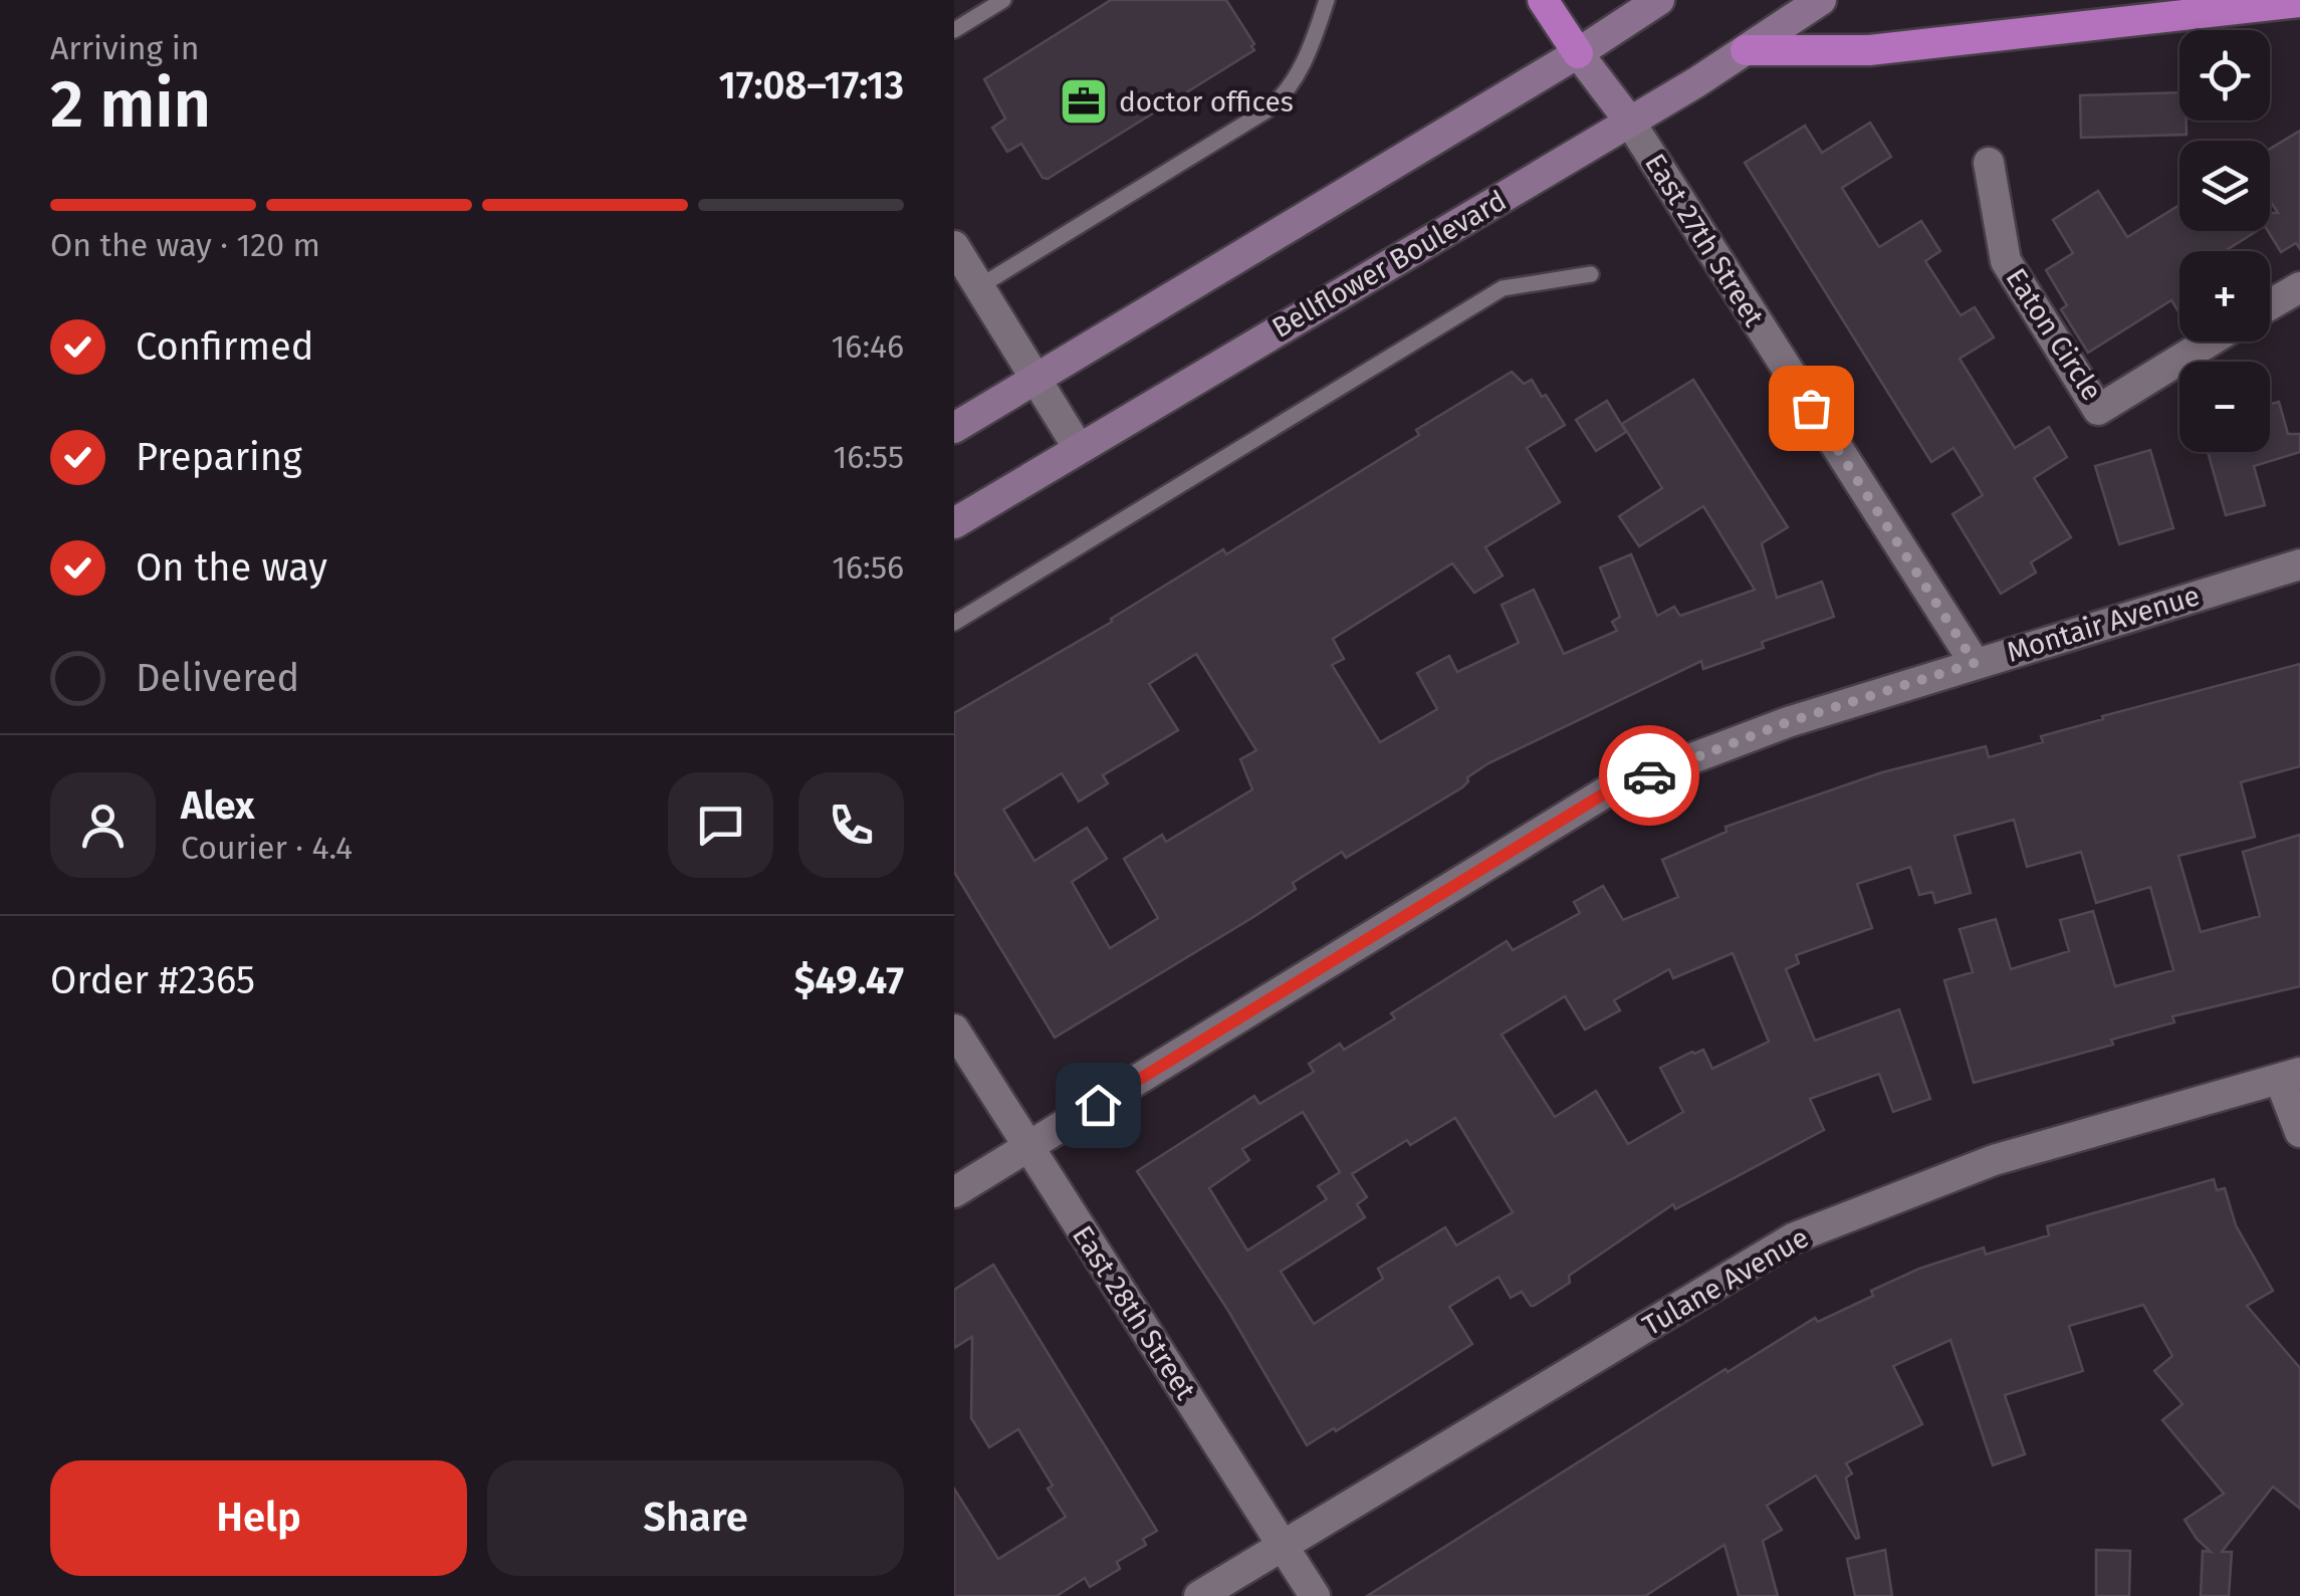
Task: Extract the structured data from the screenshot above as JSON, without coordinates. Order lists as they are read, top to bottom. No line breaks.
{"streets":{"main road":["Bellflower Boulevard"],"street":["East 27th Street","Eaton Circle","Montair Avenue","Tulane Avenue","East 28th Street"]},"crossings":[["East 27th Street","Bellflower Boulevard"],["East 27th Street","Montair Avenue"],["Montair Avenue","East 28th Street"],["Tulane Avenue","East 28th Street"]],"places":{"office":["doctor offices"]},"page":{"heading":["2 min","Arriving in","17:08–17:13"],"panel":["Alex","Courier · 4.4","Order #2365","$49.47"],"map_buttons":["+","−"],"bar":"On the way · 120 m","list":[["Confirmed","16:46"],["Preparing","16:55"],["On the way","16:56"],"Delivered"],"buttons":["Help","Share"]}}
